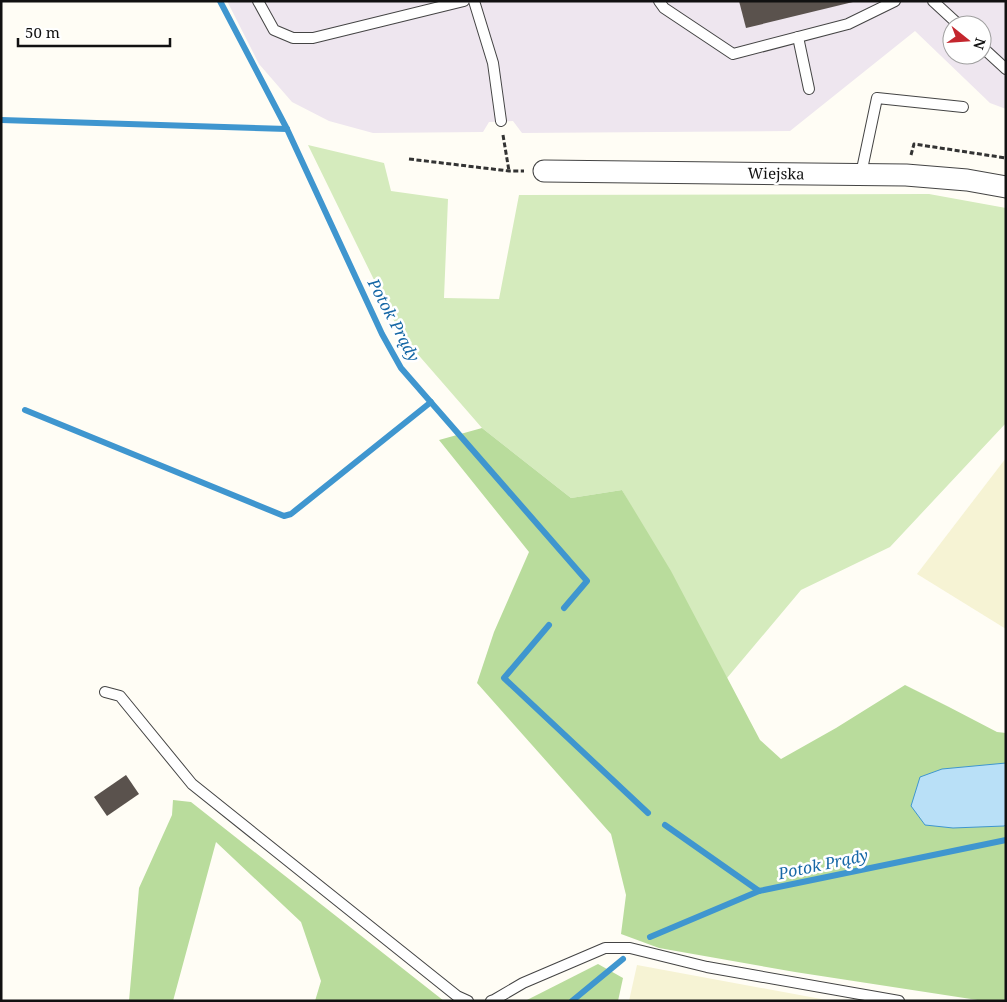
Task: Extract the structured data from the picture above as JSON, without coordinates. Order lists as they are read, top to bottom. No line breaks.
{"streets":{"street":["Wiejska"]},"water":["Potok Prądy"],"scale_bar":"50 m","north":"right"}
